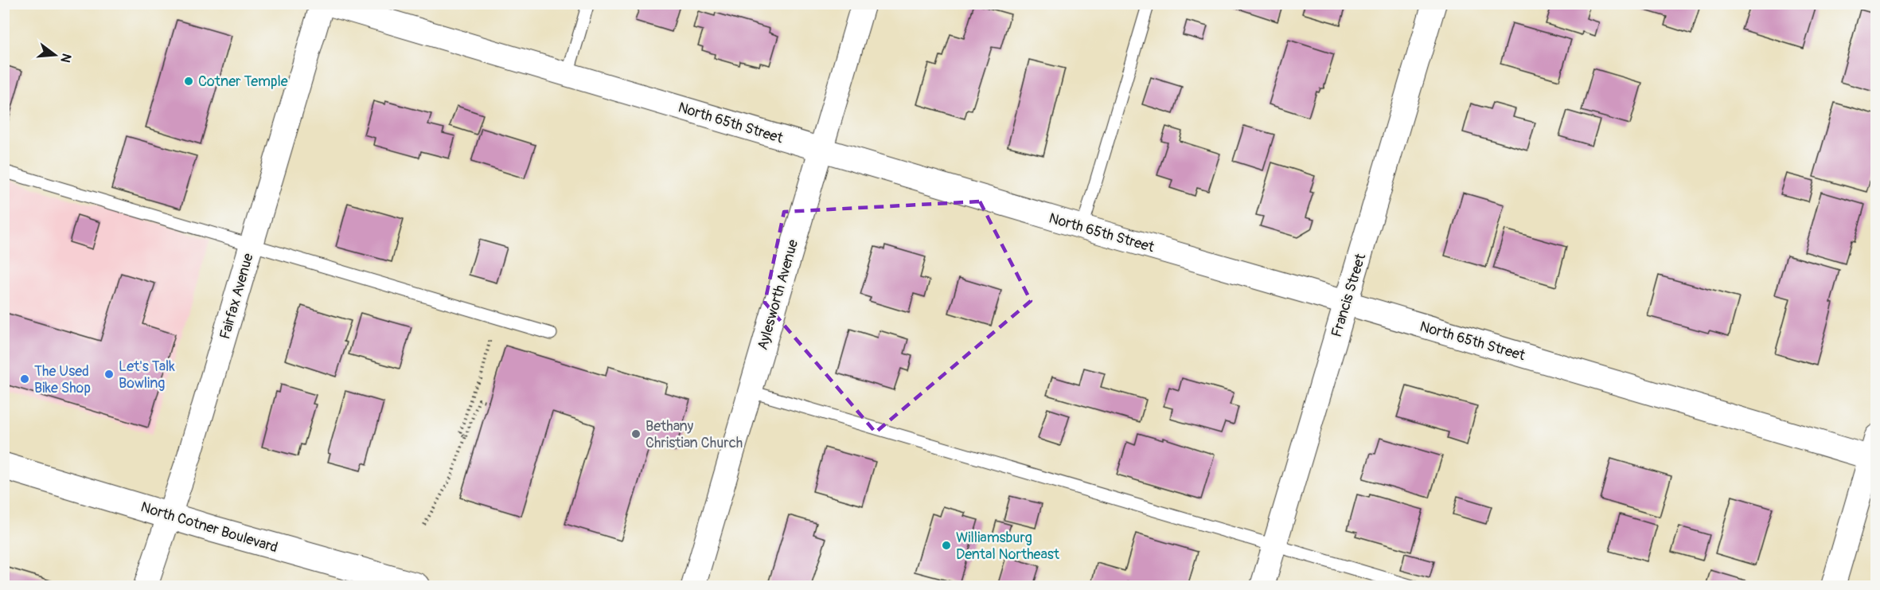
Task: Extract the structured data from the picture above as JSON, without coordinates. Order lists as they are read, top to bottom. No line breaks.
{"streets":{"main road":["North Cotner Boulevard"],"street":["North 65th Street","Aylesworth Avenue","Francis Street","Fairfax Avenue"]},"crossings":[["North 65th Street","Aylesworth Avenue"],["North 65th Street","Francis Street"],["Fairfax Avenue","North Cotner Boulevard"]],"places":["Cotner Temple","Let's Talk Bowling","The Used Bike Shop","Bethany Christian Church","Williamsburg Dental Northeast"],"north":"right"}
